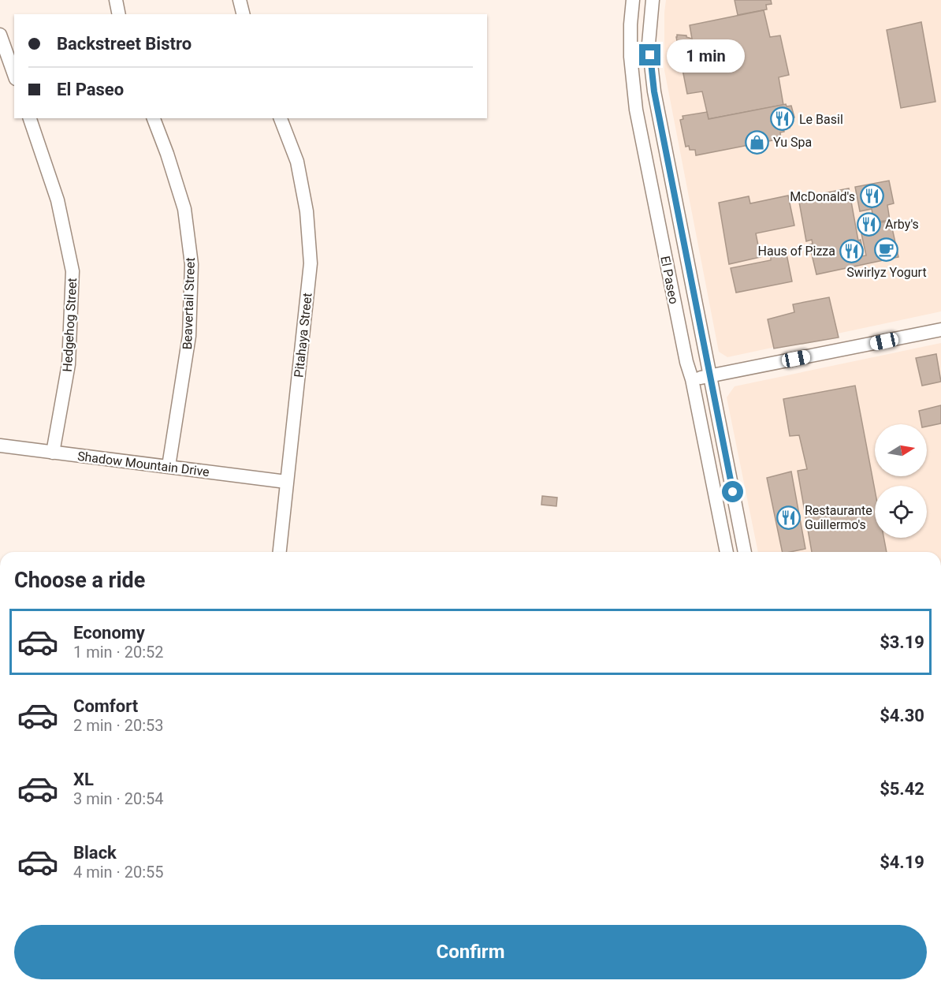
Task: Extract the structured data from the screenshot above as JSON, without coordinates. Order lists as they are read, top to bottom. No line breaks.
{"streets":{"street":["El Paseo","Beavertail Street","Hedgehog Street","Pitahaya Street","Shadow Mountain Drive"]},"crossings":[["Beavertail Street","Shadow Mountain Drive"],["Hedgehog Street","Shadow Mountain Drive"],["Pitahaya Street","Shadow Mountain Drive"]],"places":{"restaurant":["Le Basil","McDonald's","Arby's","Haus of Pizza","Restaurante Guillermo's"],"shop":["Yu Spa"],"cafe":["Swirlyz Yogurt"]},"north":"right","page":{"banner":["Backstreet Bistro","El Paseo"],"bubble":"1 min","heading":"Choose a ride","list":[{"name":"Economy","note":"1 min · 20:52","value":"$3.19"},{"name":"Comfort","note":"2 min · 20:53","value":"$4.30"},{"name":"XL","note":"3 min · 20:54","value":"$5.42"},{"name":"Black","note":"4 min · 20:55","value":"$4.19"}],"buttons":"Confirm"}}
